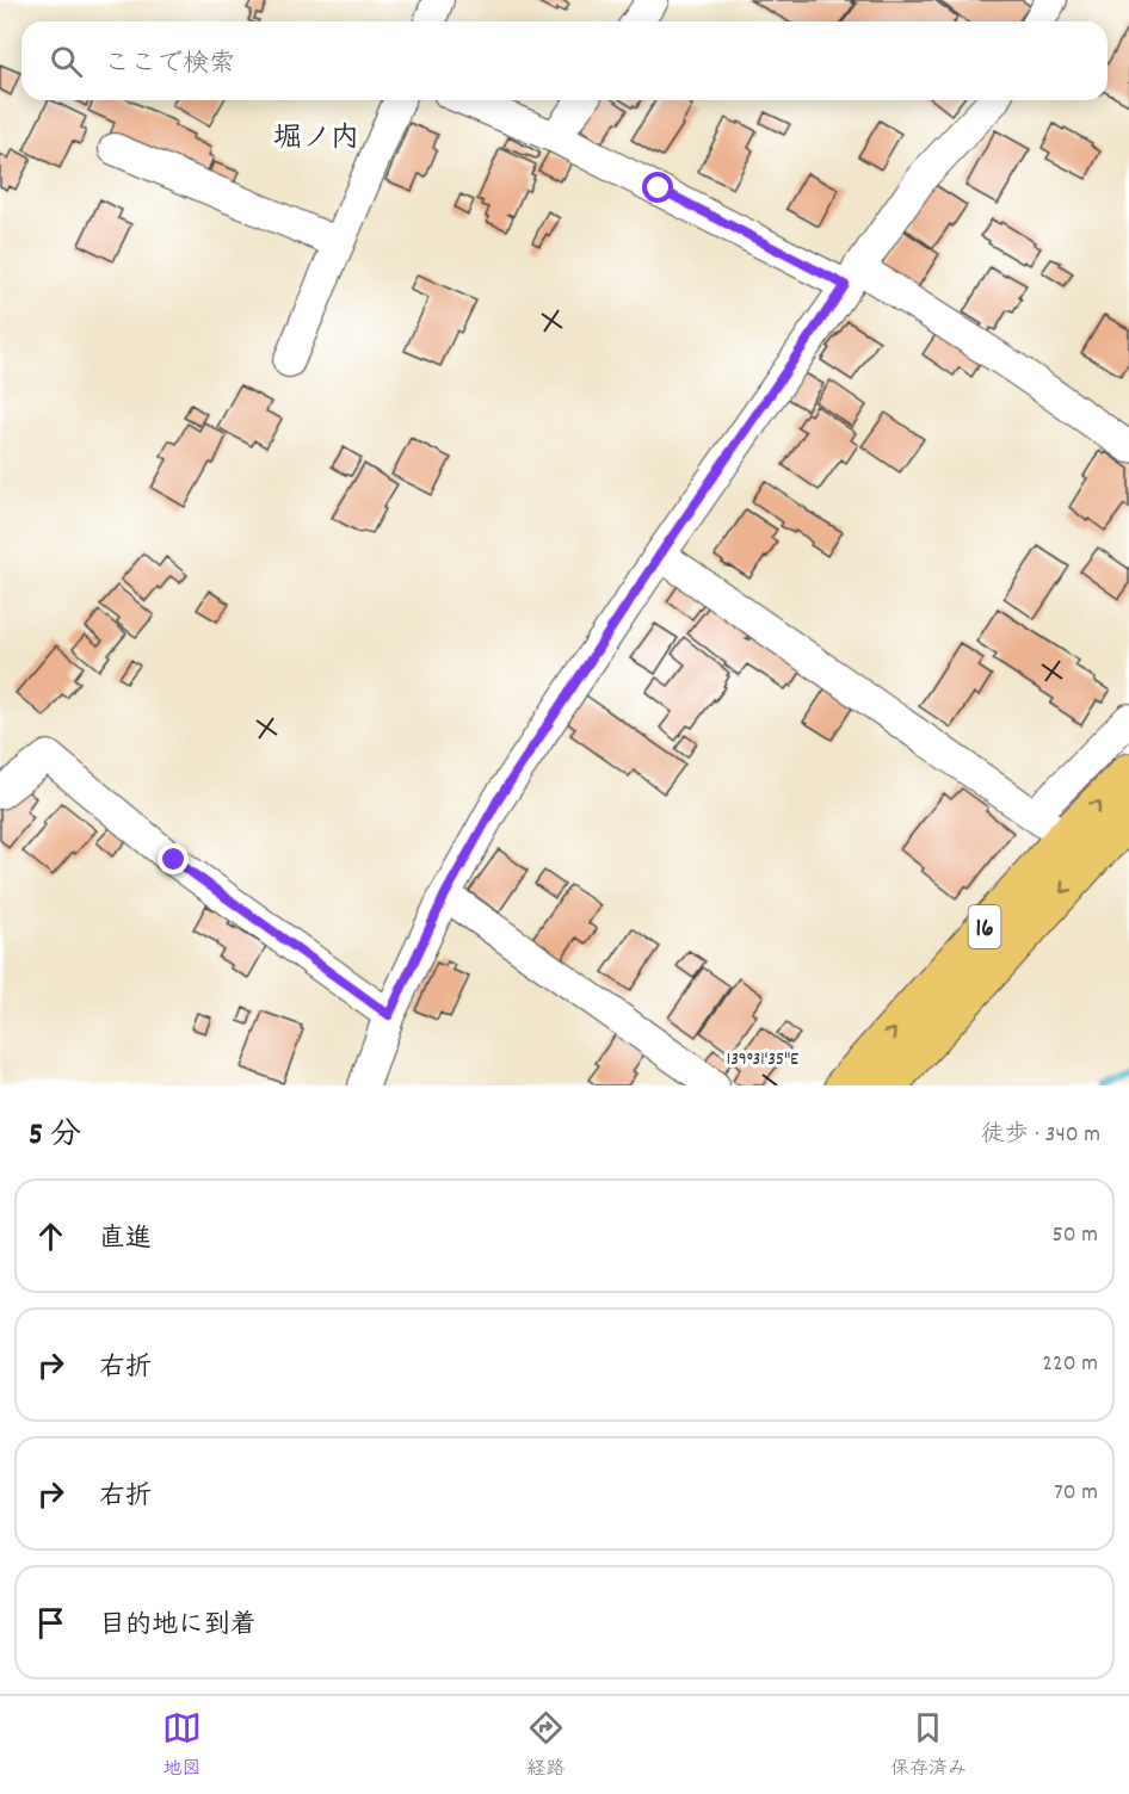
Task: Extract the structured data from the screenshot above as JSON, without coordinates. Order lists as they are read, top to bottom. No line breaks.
{"streets":{"highway":["16"]},"districts":["堀ノ内"],"page":{"search":"ここで検索","heading":["5 分","徒歩 · 340 m"],"list":[["直進","50 m"],["右折","220 m"],["右折","70 m"],"目的地に到着"],"nav":["地図","経路","保存済み"]},"coordinates":["139°31'35\"E"]}
